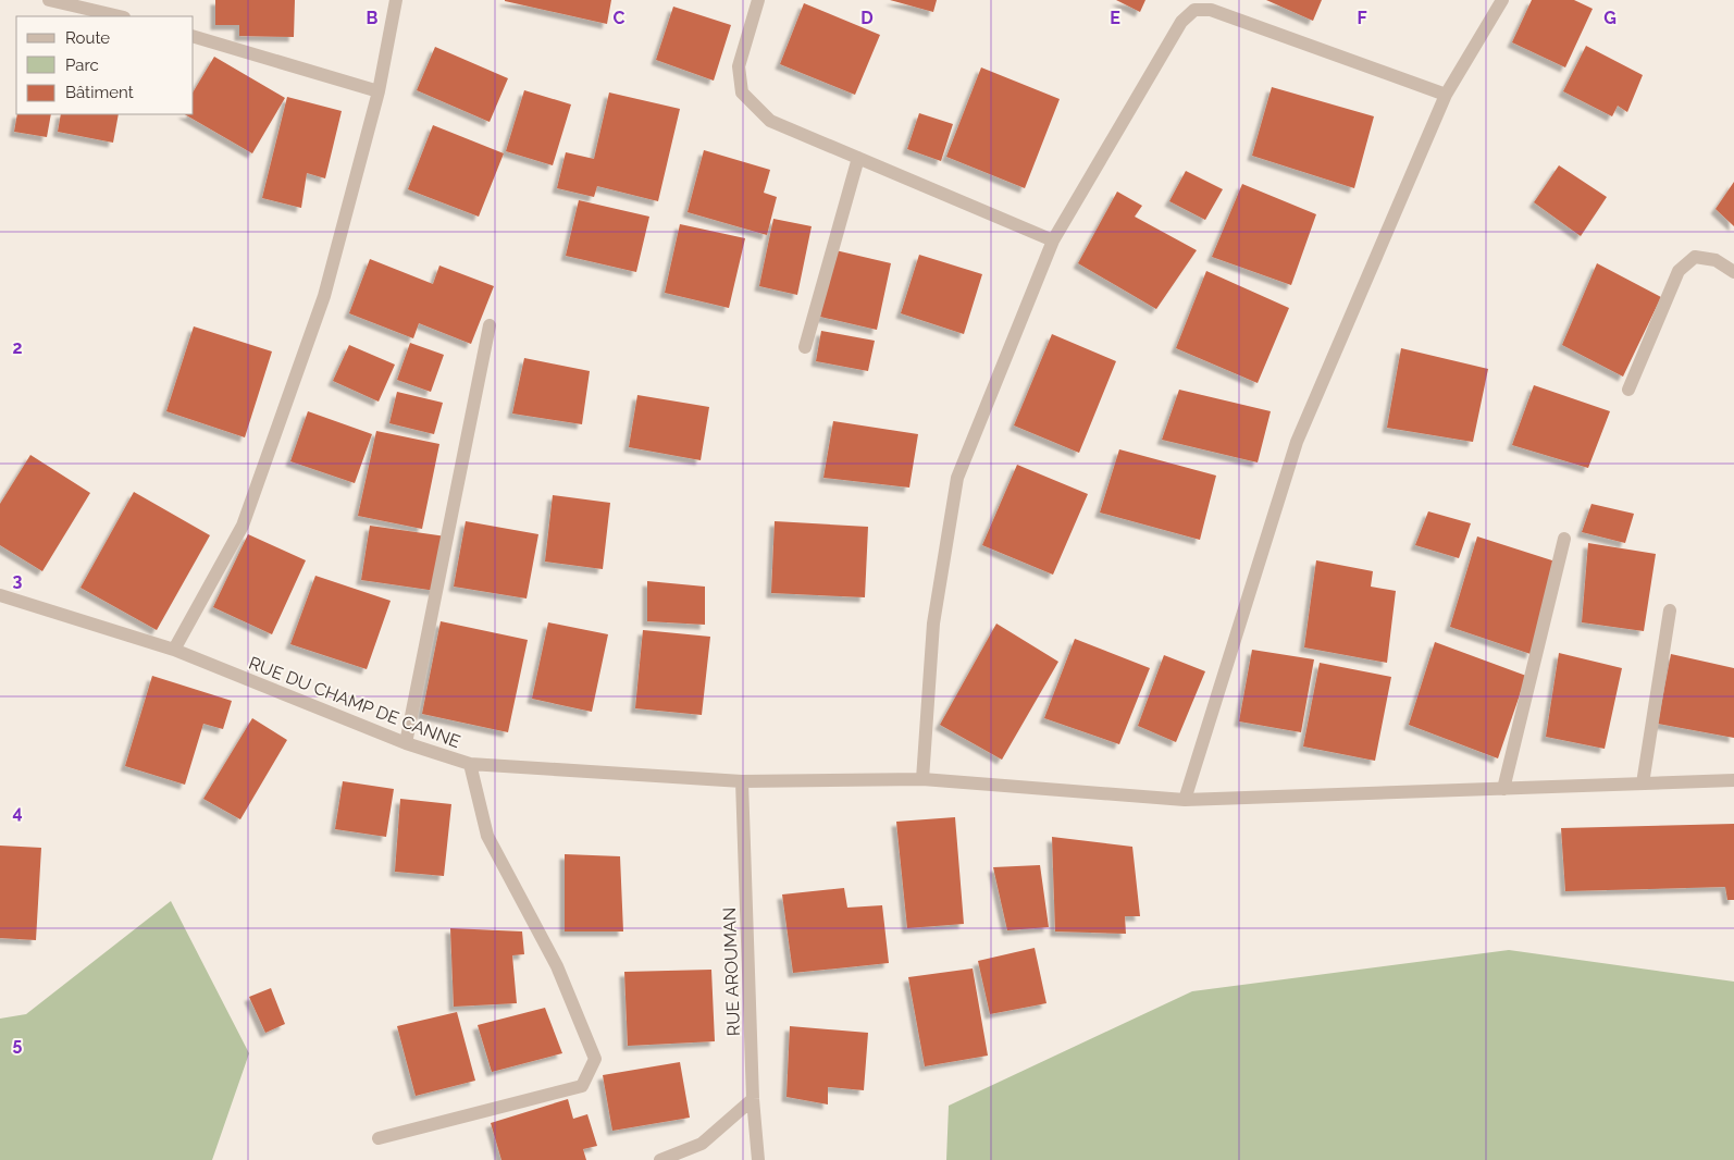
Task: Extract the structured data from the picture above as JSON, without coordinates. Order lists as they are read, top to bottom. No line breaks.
{"streets":{"street":["RUE DU CHAMP DE CANNE","RUE AROUMAN"]},"crossings":[["RUE DU CHAMP DE CANNE","RUE AROUMAN"]],"legend":["Route","Parc","Bâtiment"],"grid":{"columns":["B","C","D","E","F","G"],"rows":["2","3","4","5"]}}
